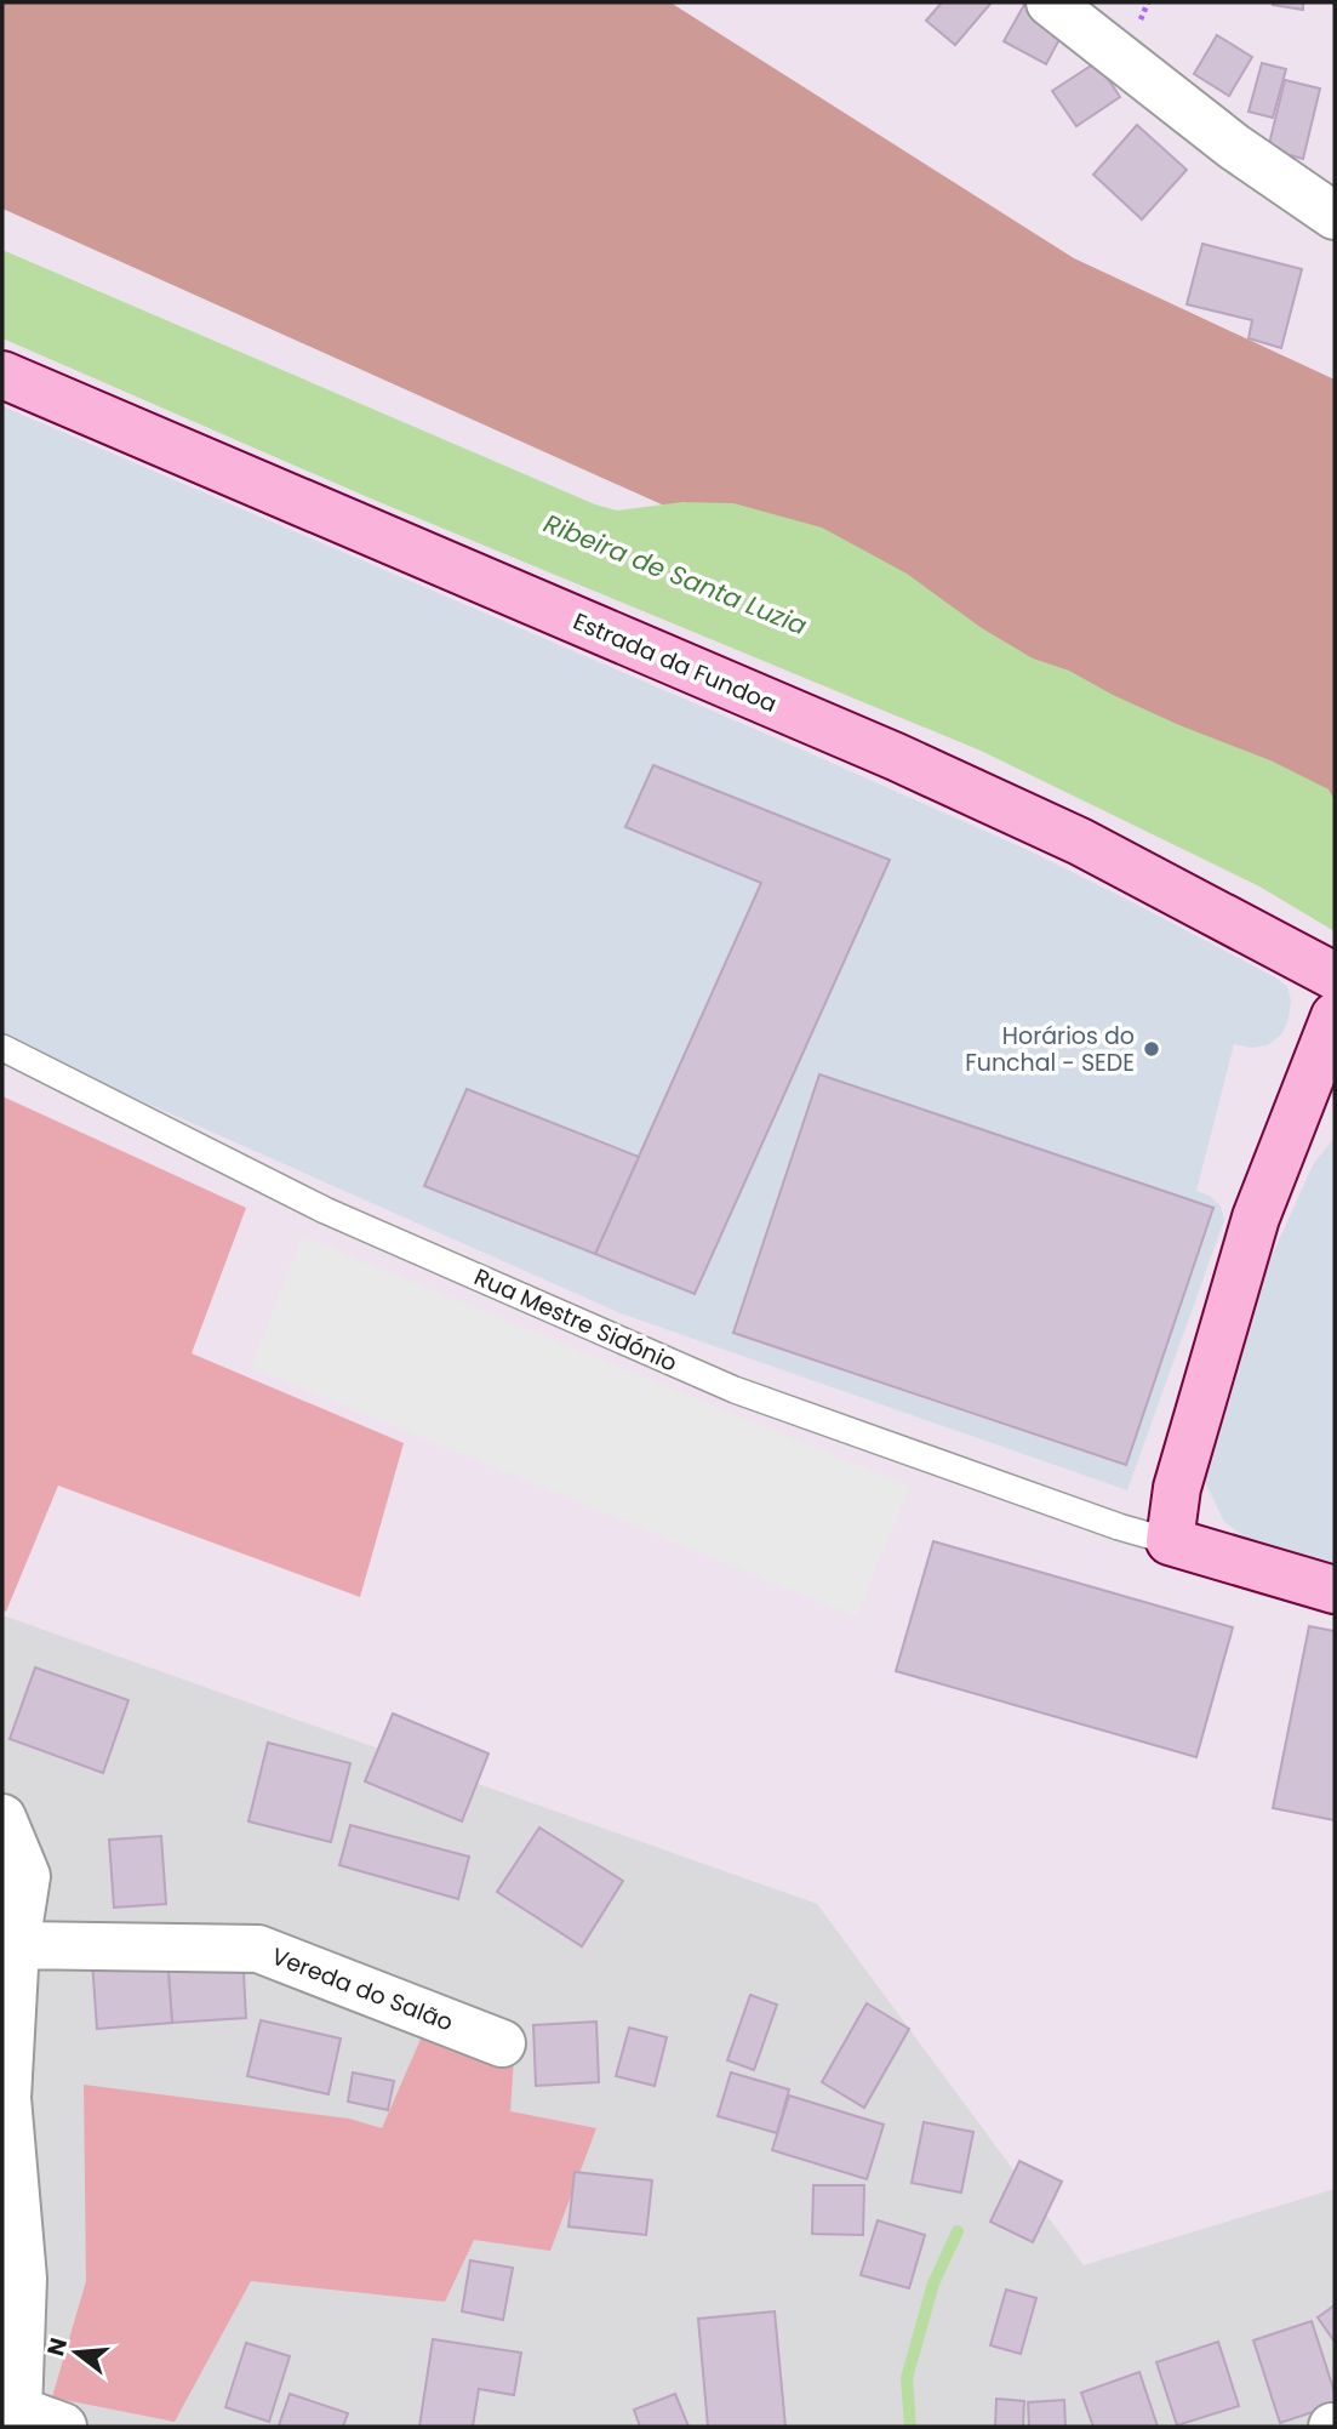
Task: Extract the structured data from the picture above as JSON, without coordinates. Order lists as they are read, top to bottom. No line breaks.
{"streets":{"main road":["Estrada da Fundoa"],"street":["Vereda do Salão"],"lane":["Rua Mestre Sidónio"]},"water":["Ribeira de Santa Luzia"],"places":["Horários do Funchal - SEDE"],"north":"left"}
